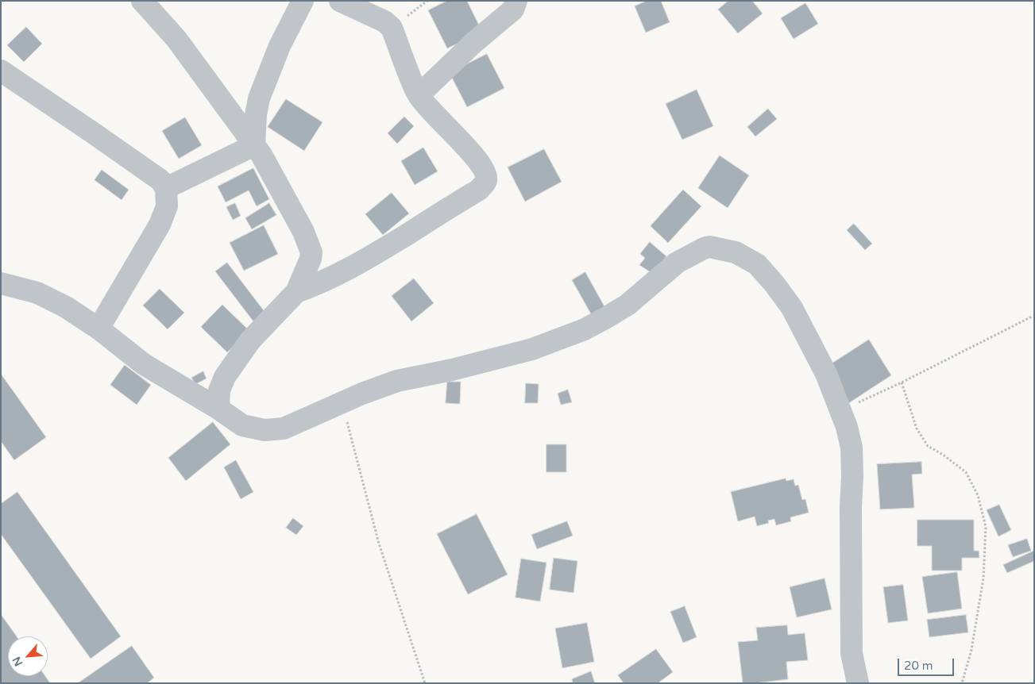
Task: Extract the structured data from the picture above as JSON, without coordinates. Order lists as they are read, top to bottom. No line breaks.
{"scale_bar":"20 m","north":"bottom left"}
